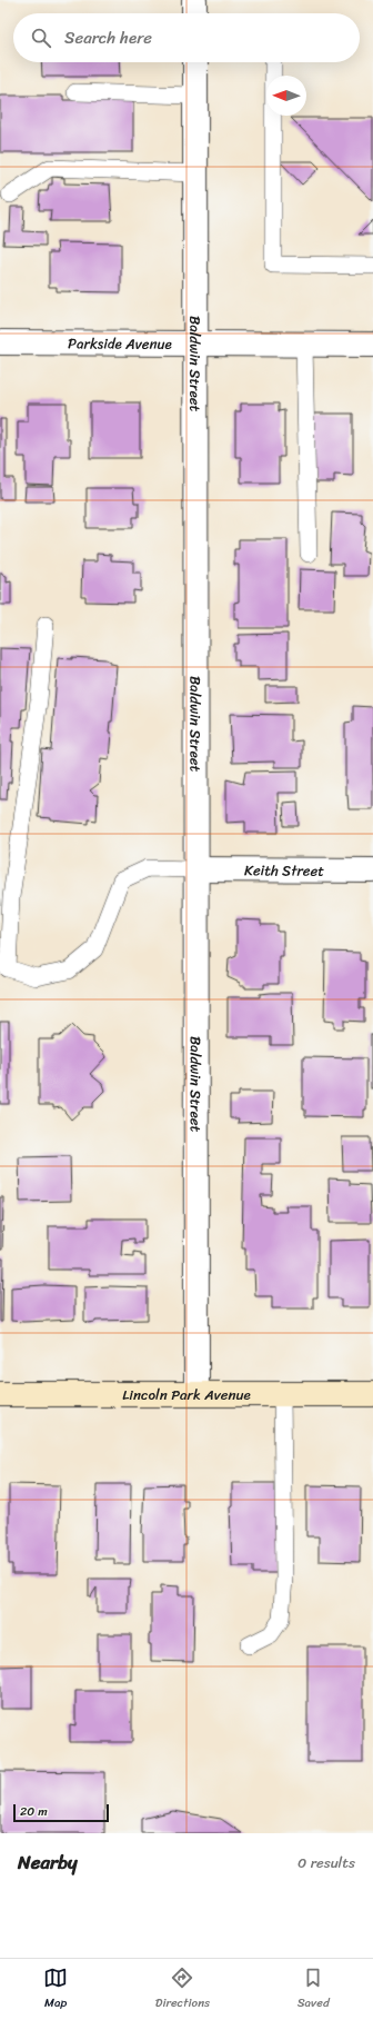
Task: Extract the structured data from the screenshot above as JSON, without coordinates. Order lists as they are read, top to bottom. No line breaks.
{"streets":{"street":["Parkside Avenue","Baldwin Street","Keith Street","Lincoln Park Avenue"]},"crossings":[["Parkside Avenue","Baldwin Street"],["Baldwin Street","Keith Street"],["Baldwin Street","Lincoln Park Avenue"]],"scale_bar":"20 m","north":"left","page":{"search":"Search here","scale":"20 m","heading":["Nearby","0 results"],"nav":["Map","Directions","Saved"]}}
